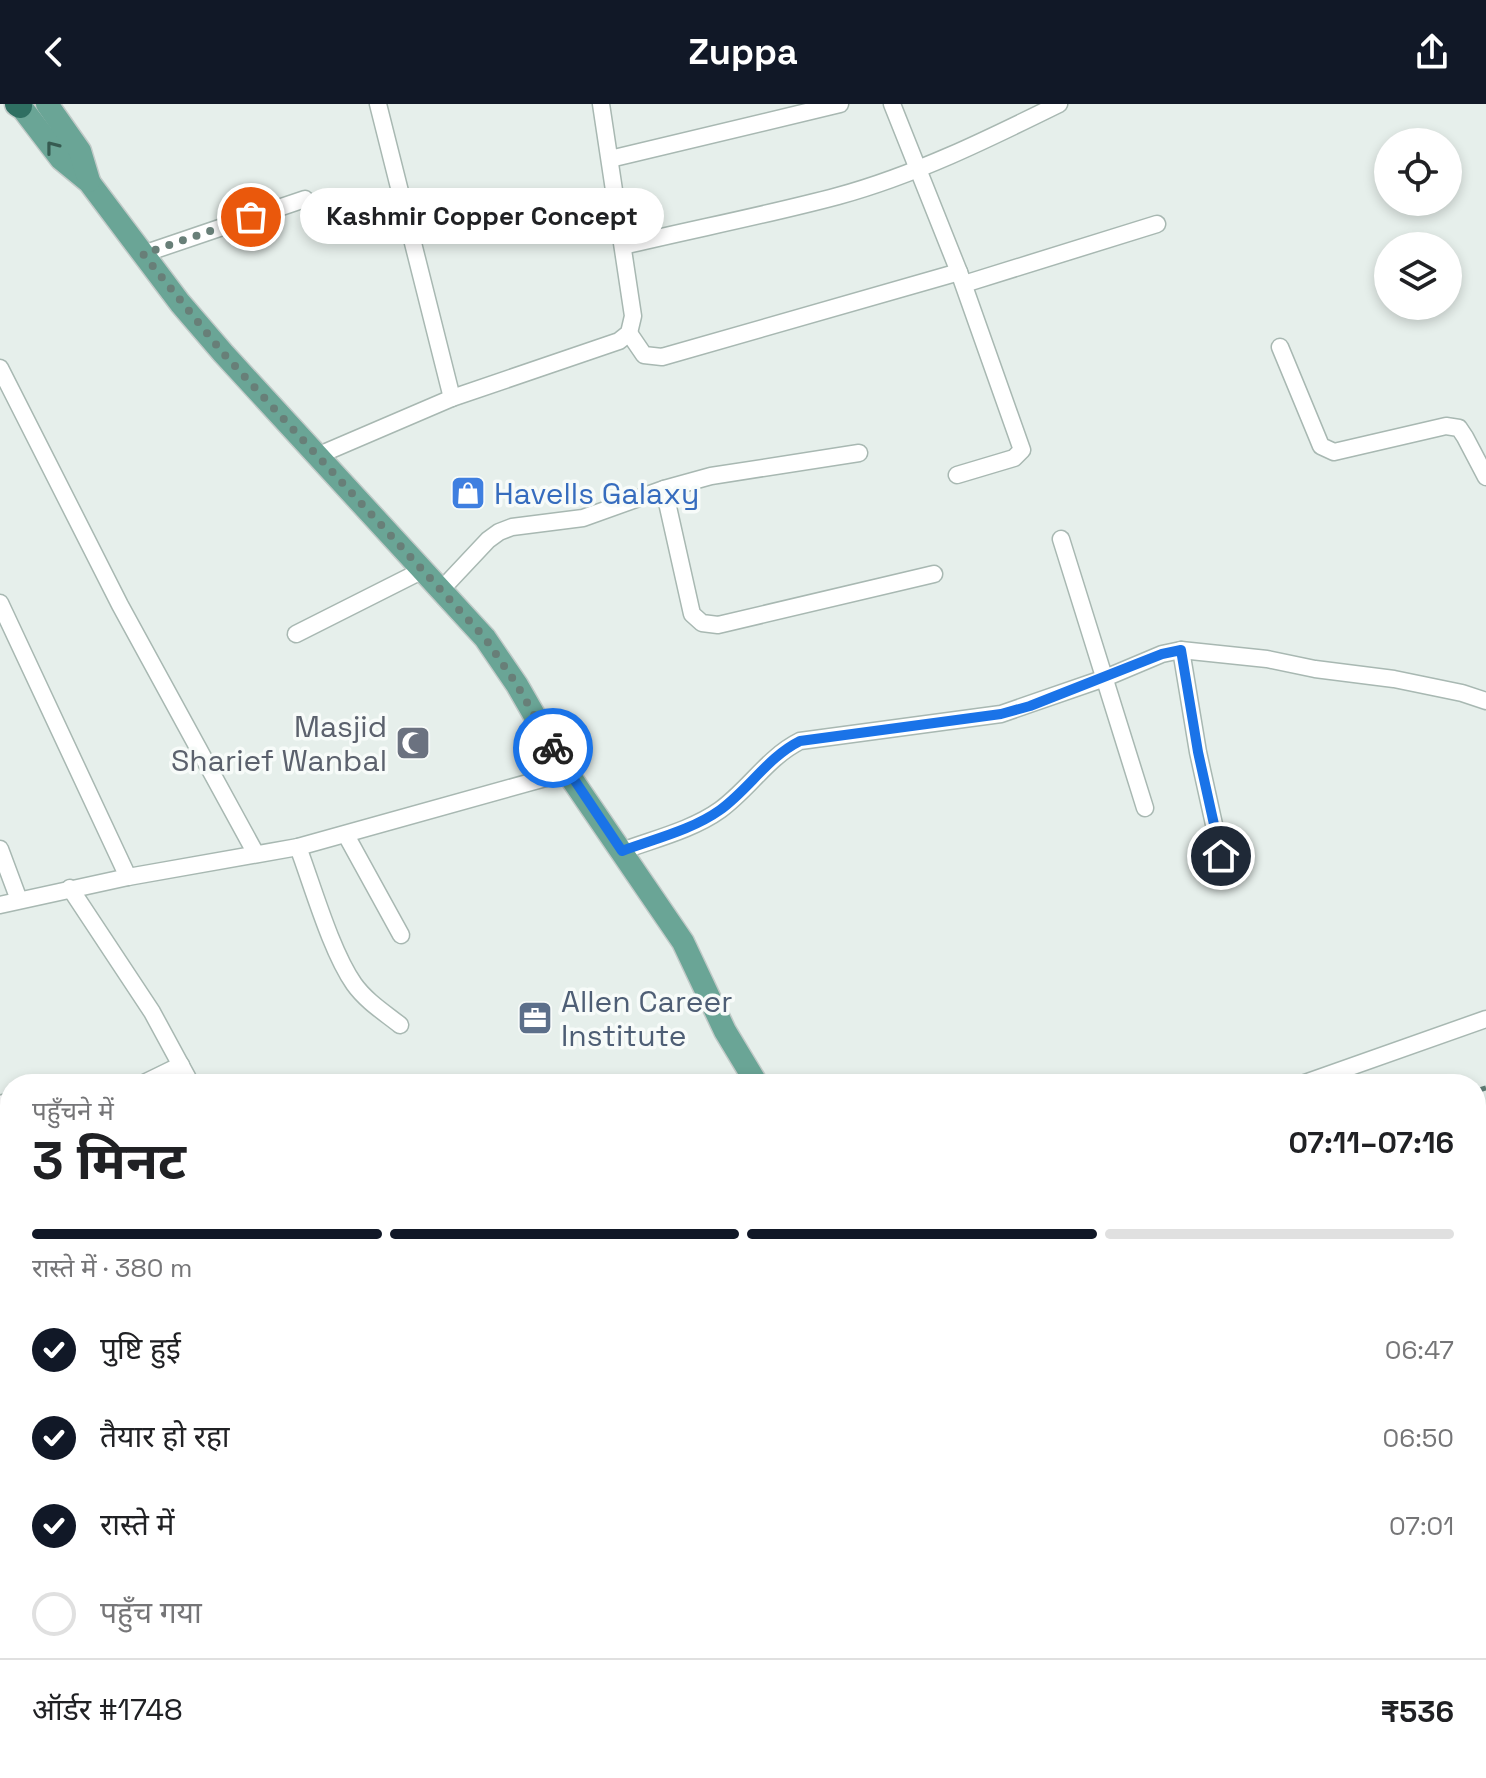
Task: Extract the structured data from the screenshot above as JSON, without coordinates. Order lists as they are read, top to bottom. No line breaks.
{"places":{"other":["Kashmir Copper Concept"],"shop":["Havells Galaxy"],"mosque":["Masjid Sharief Wanbal"],"office":["Allen Career Institute"]},"page":{"header":"Zuppa","bubble":"Kashmir Copper Concept","heading":["3 मिनट","पहुँचने में","07:11–07:16"],"panel":["ऑर्डर #1748","₹536"],"bar":"रास्ते में · 380 m","list":[["पुष्टि हुई","06:47"],["तैयार हो रहा","06:50"],["रास्ते में","07:01"],"पहुँच गया"]}}
